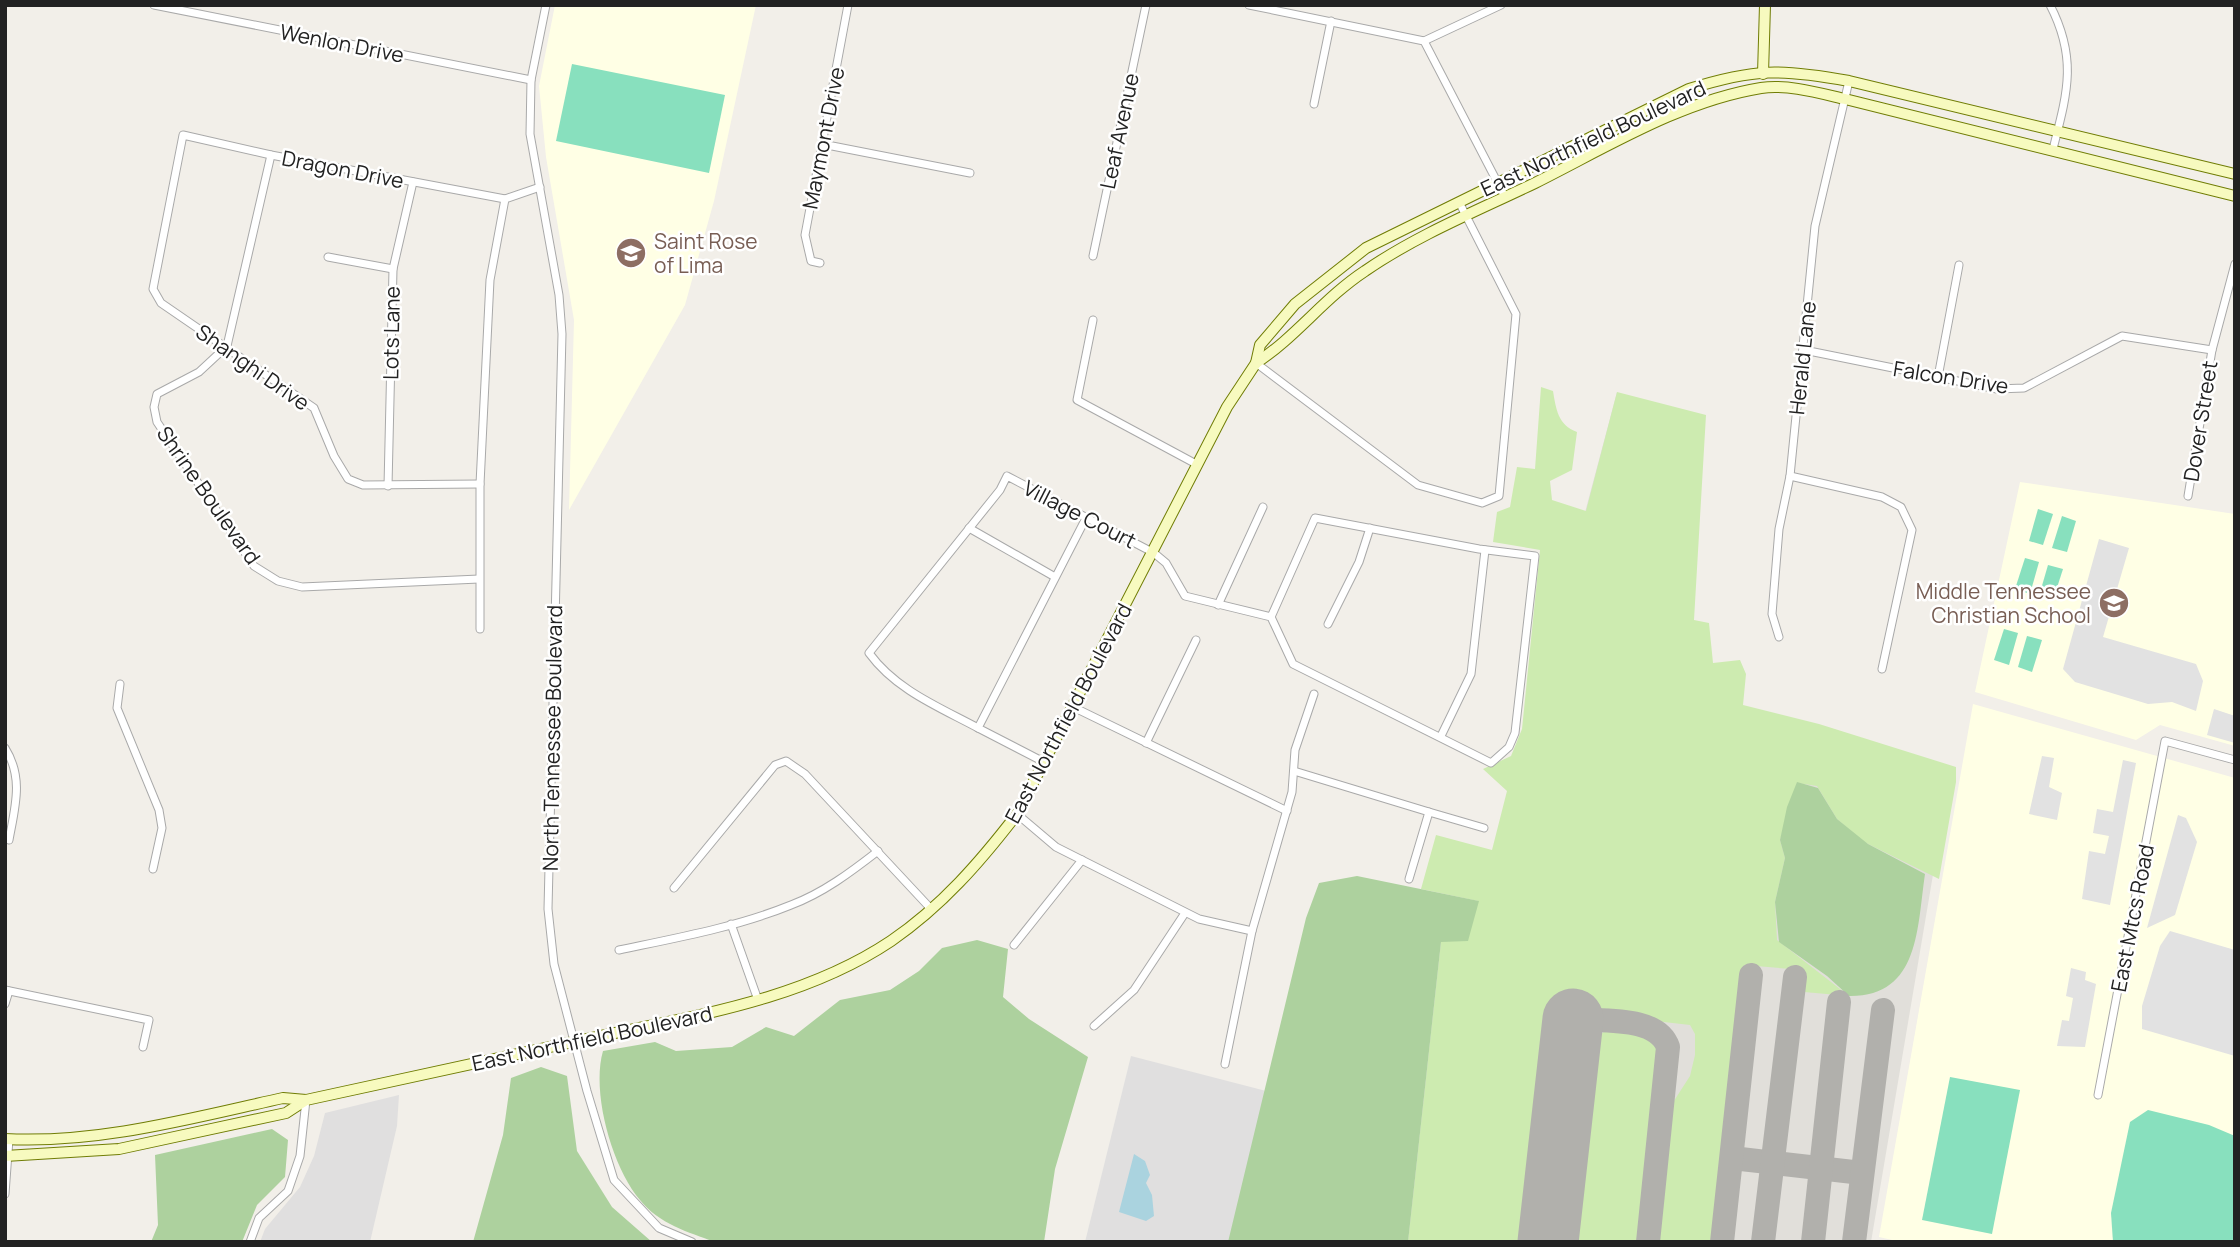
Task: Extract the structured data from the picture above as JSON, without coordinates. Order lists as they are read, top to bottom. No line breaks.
{"streets":{"main road":["East Northfield Boulevard"],"street":["Wenlon Drive","Leaf Avenue","Maymont Drive","Dragon Drive","Lots Lane","Herald Lane","Shanghi Drive","Falcon Drive","Dover Street","Shrine Boulevard","Village Court","North Tennessee Boulevard","East Mtcs Road"]},"crossings":[["Wenlon Drive","North Tennessee Boulevard"],["East Northfield Boulevard","Herald Lane"],["East Northfield Boulevard","Village Court"],["East Northfield Boulevard","North Tennessee Boulevard"],["Dragon Drive","Lots Lane"],["Dragon Drive","Shanghi Drive"],["Lots Lane","Shanghi Drive"],["Herald Lane","Falcon Drive"],["Shanghi Drive","Shrine Boulevard"],["Falcon Drive","Dover Street"]],"places":{"school or university":["Saint Rose of Lima","Middle Tennessee Christian School"]}}
